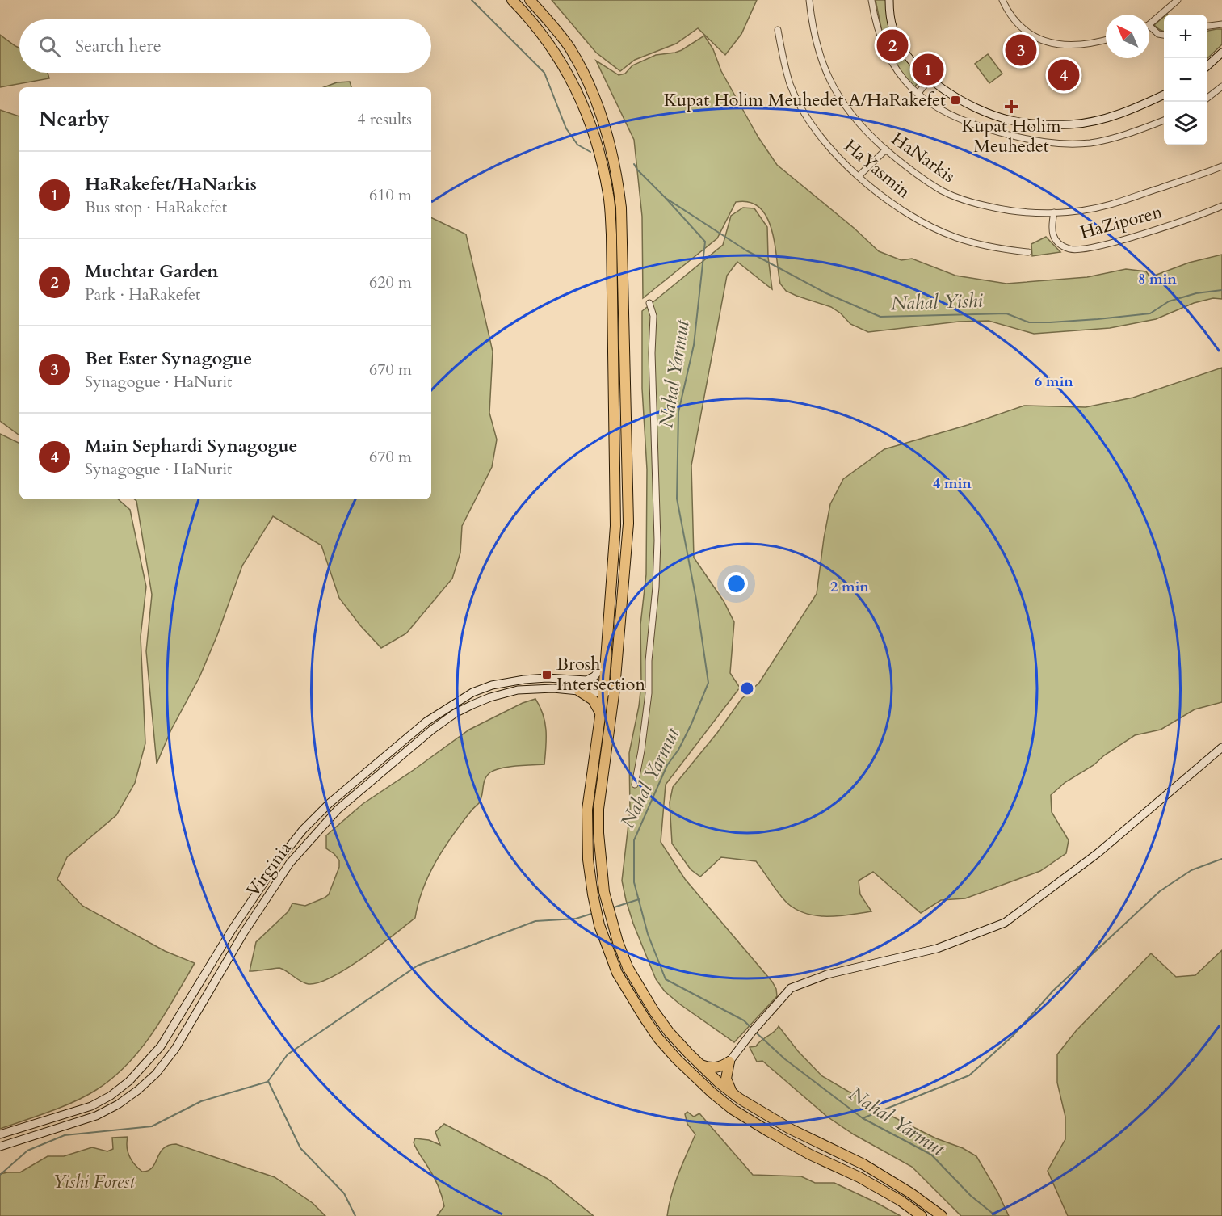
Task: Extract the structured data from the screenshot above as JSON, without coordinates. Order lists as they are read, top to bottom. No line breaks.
{"streets":{"street":["HaNarkis","HaYasmin","HaZiporen","Virginia"]},"crossings":[["HaNarkis","HaZiporen"]],"water":["Nahal Yishi","Nahal Yarmut"],"parks":["Yishi Forest"],"places":{"transit":["Kupat Holim Meuhedet A/HaRakefet","Brosh Intersection"],"health":["Kupat Holim Meuhedet"]},"north":"top left","page":{"map_buttons":["+","−"],"search":"Search here","pins":["2","3","1","4"],"heading":["Nearby","4 results"],"list":[{"mark":"1","name":"HaRakefet/HaNarkis","note":"Bus stop · HaRakefet","value":"610 m"},{"mark":"2","name":"Muchtar Garden","note":"Park · HaRakefet","value":"620 m"},{"mark":"3","name":"Bet Ester Synagogue","note":"Synagogue · HaNurit","value":"670 m"},{"mark":"4","name":"Main Sephardi Synagogue","note":"Synagogue · HaNurit","value":"670 m"}]},"rings":["8 min","6 min","4 min","2 min"]}
